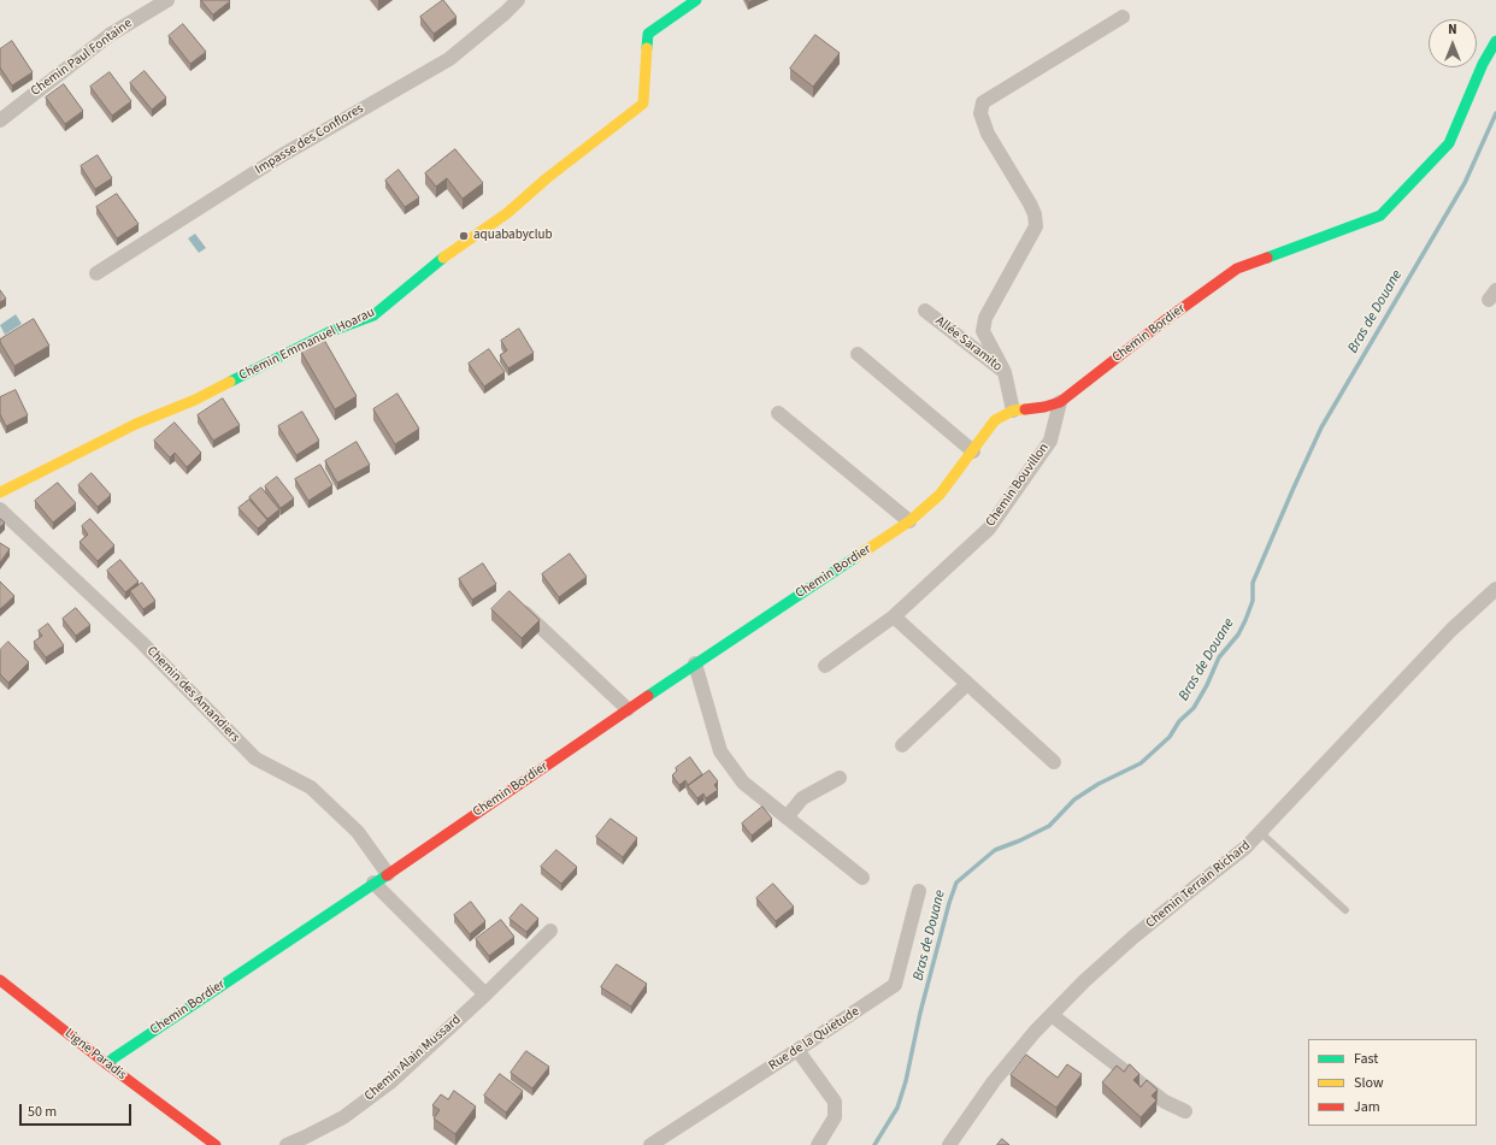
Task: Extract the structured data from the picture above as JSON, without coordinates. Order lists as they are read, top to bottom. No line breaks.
{"streets":{"street":["Chemin Paul Fontaine","Impasse des Conflores","Chemin Bordier","Chemin Emmanuel Hoarau","Allée Saramito","Chemin Bouvillon","Chemin des Amandiers","Chemin Terrain Richard","Rue de la Quietude","Ligne Paradis","Chemin Alain Mussard"]},"crossings":[["Chemin Bordier","Allée Saramito"],["Chemin Bordier","Chemin Bouvillon"],["Chemin Bordier","Chemin des Amandiers"],["Chemin Bordier","Ligne Paradis"]],"water":["Bras de Douane"],"places":["aquababyclub"],"legend":["Fast","Slow","Jam"],"scale_bar":"50 m","north":"top"}
